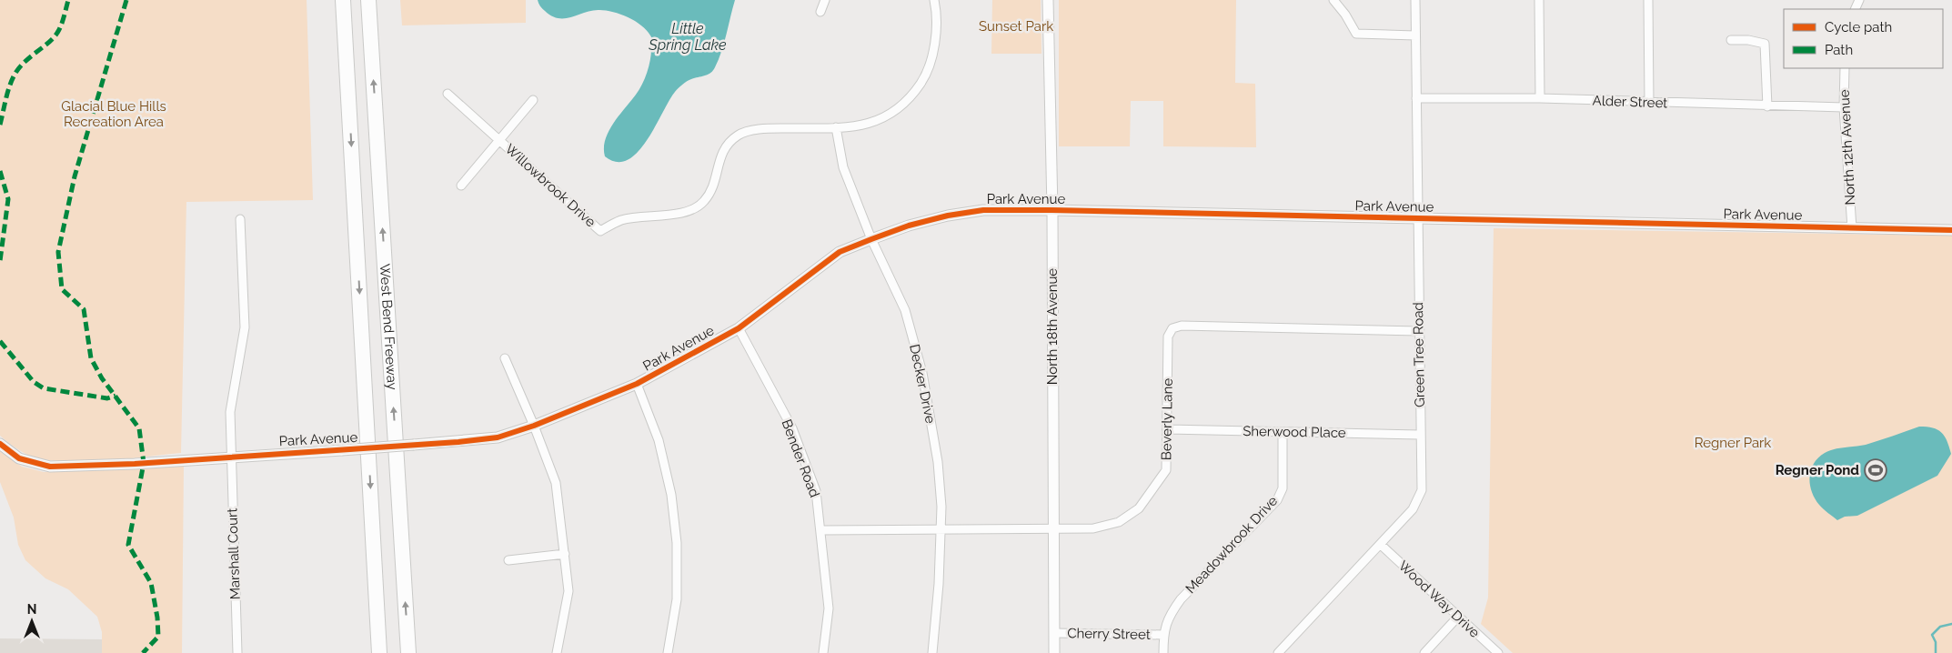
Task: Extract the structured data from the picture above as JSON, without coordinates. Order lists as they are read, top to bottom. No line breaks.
{"streets":{"highway":["West Bend Freeway"],"street":["Alder Street","North 12th Avenue","Willowbrook Drive","Park Avenue","North 18th Avenue","Green Tree Road","Decker Drive","Beverly Lane","Sherwood Place","Bender Road","Meadowbrook Drive","Marshall Court","Wood Way Drive","Cherry Street"]},"crossings":[["Alder Street","North 12th Avenue"],["Alder Street","Green Tree Road"],["North 12th Avenue","Park Avenue"],["Willowbrook Drive","Decker Drive"],["Park Avenue","North 18th Avenue"],["Park Avenue","Green Tree Road"],["Park Avenue","Decker Drive"],["Park Avenue","Bender Road"],["Park Avenue","Marshall Court"],["North 18th Avenue","Beverly Lane"],["North 18th Avenue","Cherry Street"],["Green Tree Road","Beverly Lane"],["Green Tree Road","Sherwood Place"],["Green Tree Road","Wood Way Drive"],["Decker Drive","Beverly Lane"],["Beverly Lane","Sherwood Place"],["Beverly Lane","Bender Road"],["Sherwood Place","Meadowbrook Drive"],["Meadowbrook Drive","Cherry Street"]],"water":["Little Spring Lake"],"parks":["Sunset Park","Glacial Blue Hills Recreation Area","Regner Park"],"places":{"sports":["Regner Pond"]},"legend":["Cycle path","Path"],"north":"top"}
